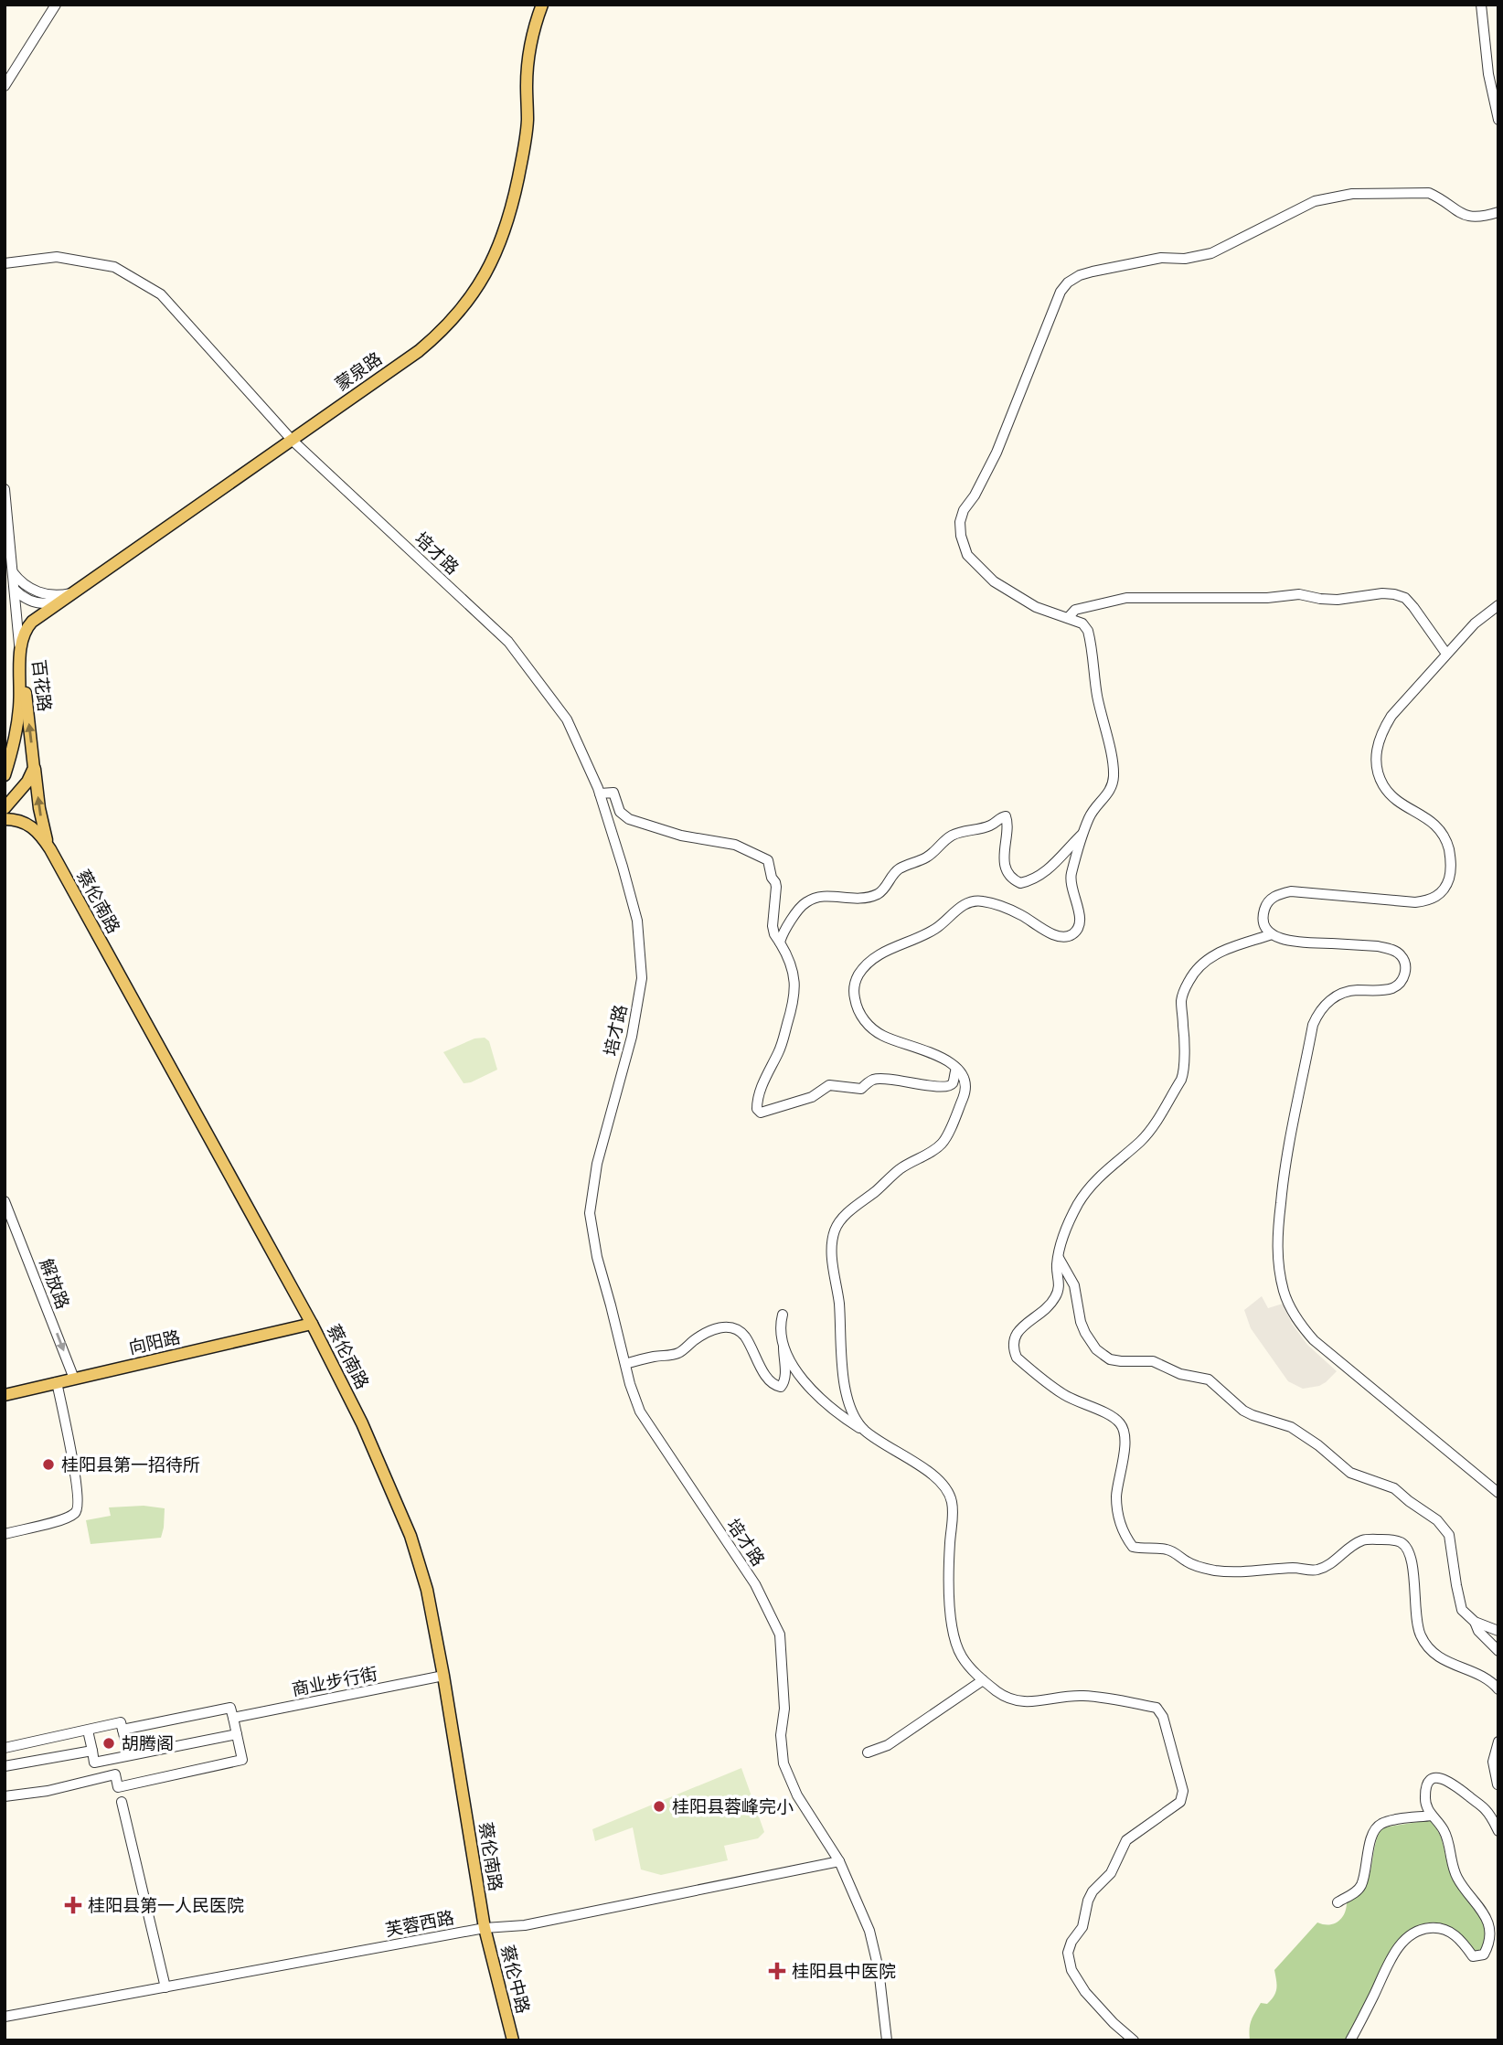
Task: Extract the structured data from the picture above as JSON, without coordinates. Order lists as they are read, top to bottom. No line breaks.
{"streets":{"main road":["蒙泉路","百花路","蔡伦南路","向阳路","蔡伦中路"],"street":["培才路","解放路","商业步行街","芙蓉西路"]},"crossings":[["蒙泉路","培才路"],["蒙泉路","百花路"],["培才路","芙蓉西路"],["百花路","蔡伦南路"],["蔡伦南路","向阳路"],["蔡伦南路","商业步行街"],["蔡伦南路","芙蓉西路"],["蔡伦南路","蔡伦中路"],["解放路","向阳路"],["芙蓉西路","蔡伦中路"]],"one_way":["解放路"],"places":{"other":["桂阳县第一招待所","胡腾阁","桂阳县蓉峰完小"],"health":["桂阳县第一人民医院","桂阳县中医院"]}}
